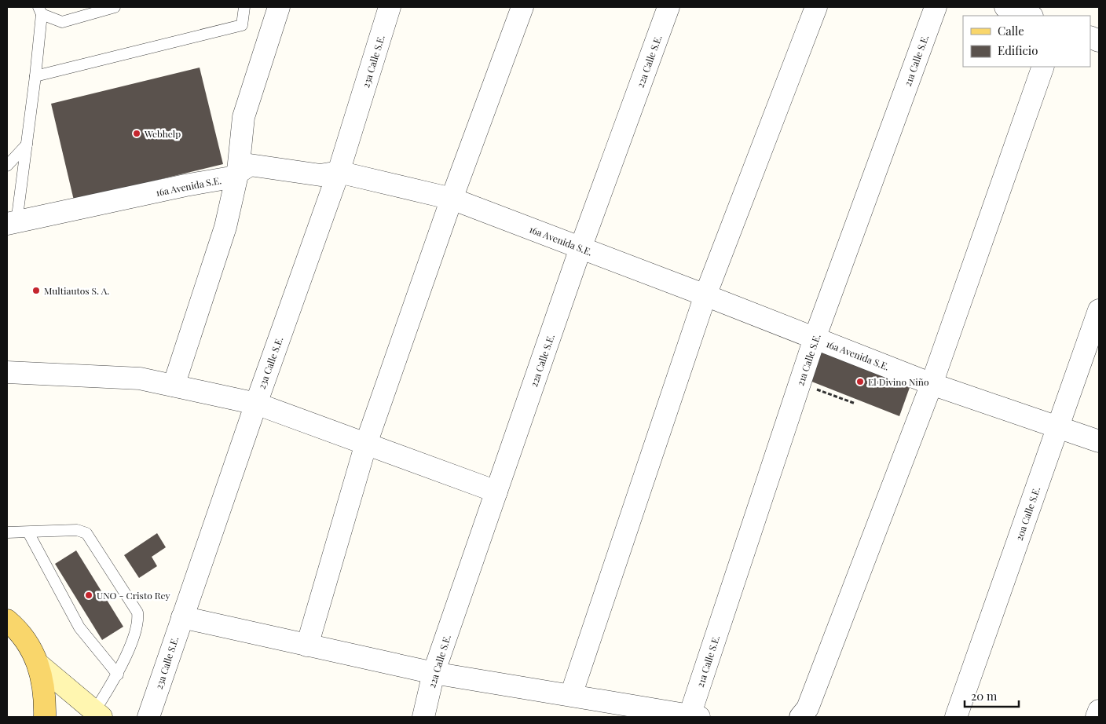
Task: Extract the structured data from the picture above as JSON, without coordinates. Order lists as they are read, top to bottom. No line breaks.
{"streets":{"street":["21a Calle S.E.","23a Calle S.E.","22a Calle S.E.","16a Avenida S.E.","20a Calle S.E."]},"crossings":[["21a Calle S.E.","16a Avenida S.E."],["23a Calle S.E.","16a Avenida S.E."],["22a Calle S.E.","16a Avenida S.E."],["16a Avenida S.E.","20a Calle S.E."]],"places":["Webhelp","Multiautos S. A.","El Divino Niño","UNO - Cristo Rey"],"legend":["Calle","Edificio"],"scale_bar":"20 m"}
